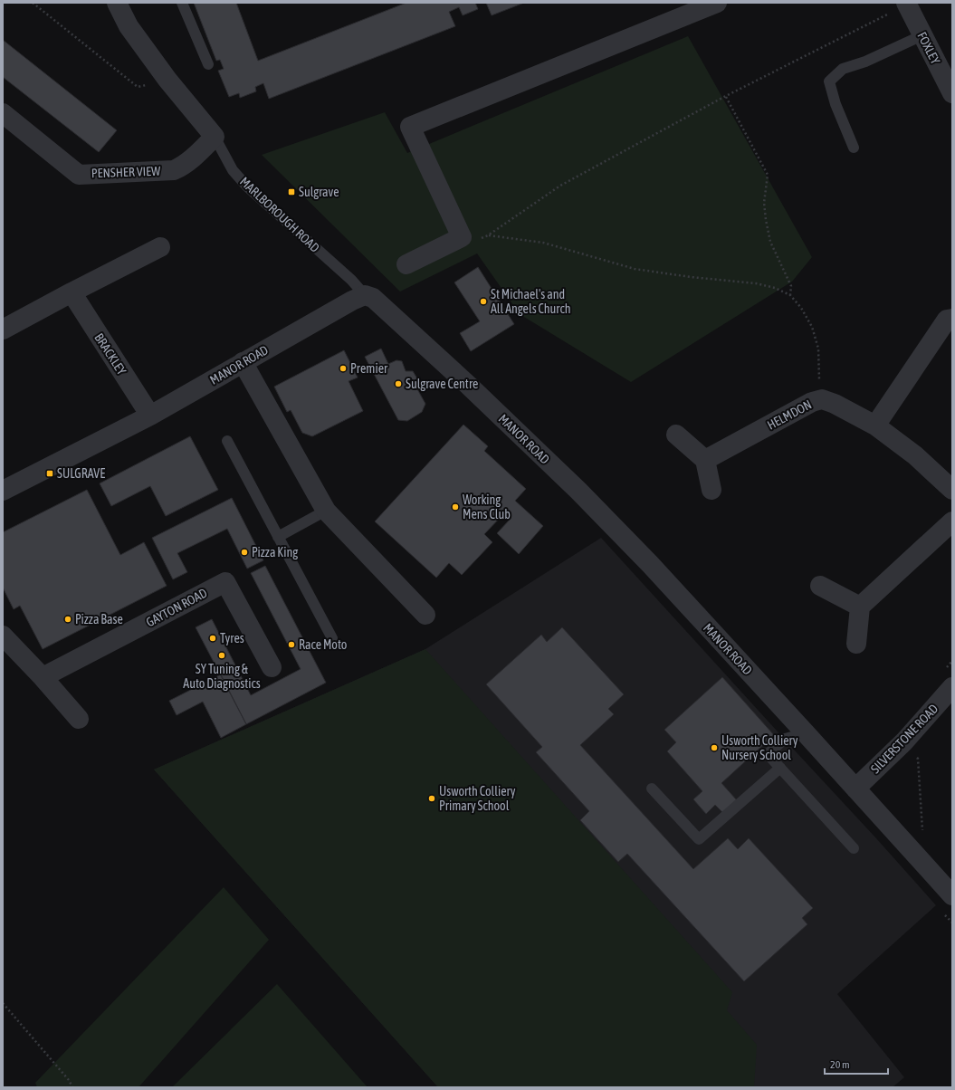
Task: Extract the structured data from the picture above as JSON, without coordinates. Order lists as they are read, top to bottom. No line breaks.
{"streets":{"street":["FOXLEY","PENSHER VIEW","MARLBOROUGH ROAD","BRACKLEY","MANOR ROAD","HELMDON","GAYTON ROAD","SILVERSTONE ROAD"]},"crossings":[["PENSHER VIEW","MARLBOROUGH ROAD"],["MARLBOROUGH ROAD","MANOR ROAD"],["BRACKLEY","MANOR ROAD"],["MANOR ROAD","SILVERSTONE ROAD"]],"places":{"transit":["Sulgrave","SULGRAVE"],"other":["St Michael's and All Angels Church","Premier","Sulgrave Centre","Working Mens Club","Pizza King","Pizza Base","Tyres","Race Moto","SY Tuning & Auto Diagnostics","Usworth Colliery Nursery School","Usworth Colliery Primary School"]},"scale_bar":"20 m"}
